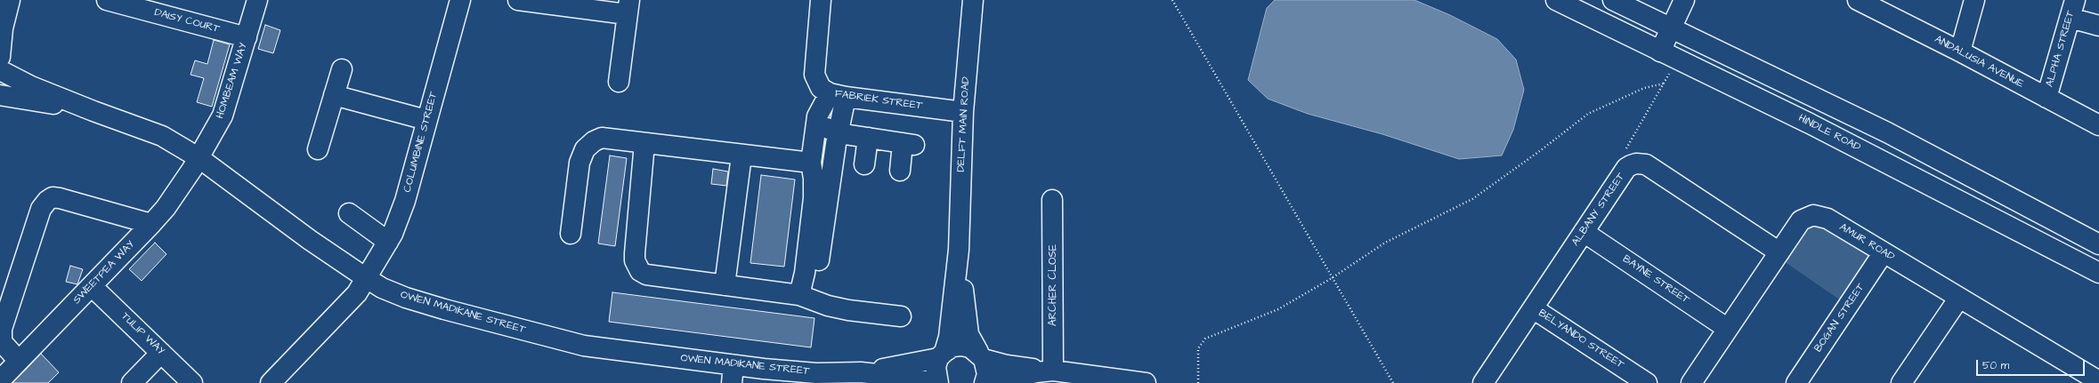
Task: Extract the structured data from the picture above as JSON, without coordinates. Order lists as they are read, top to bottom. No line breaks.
{"streets":{"street":["DAISY COURT","ALPHA STREET","ANDALUSIA AVENUE","HOMBEAM WAY","FABRIEK STREET","DELFT MAIN ROAD","HINDLE ROAD","COLUMBINE STREET","ALBANY STREET","AMUR ROAD","SWEETPEA WAY","BAYNE STREET","ARCHER CLOSE","OWEN MADIKANE STREET","BOGAN STREET","TULIP WAY","BELYANDO STREET"]},"crossings":[["DAISY COURT","HOMBEAM WAY"],["ALPHA STREET","ANDALUSIA AVENUE"],["HOMBEAM WAY","SWEETPEA WAY"],["HOMBEAM WAY","OWEN MADIKANE STREET"],["FABRIEK STREET","DELFT MAIN ROAD"],["DELFT MAIN ROAD","OWEN MADIKANE STREET"],["COLUMBINE STREET","OWEN MADIKANE STREET"],["ALBANY STREET","AMUR ROAD"],["ALBANY STREET","BAYNE STREET"],["ALBANY STREET","BELYANDO STREET"],["AMUR ROAD","BAYNE STREET"],["AMUR ROAD","BOGAN STREET"],["SWEETPEA WAY","OWEN MADIKANE STREET"],["SWEETPEA WAY","TULIP WAY"],["ARCHER CLOSE","OWEN MADIKANE STREET"]],"scale_bar":"50 m"}
